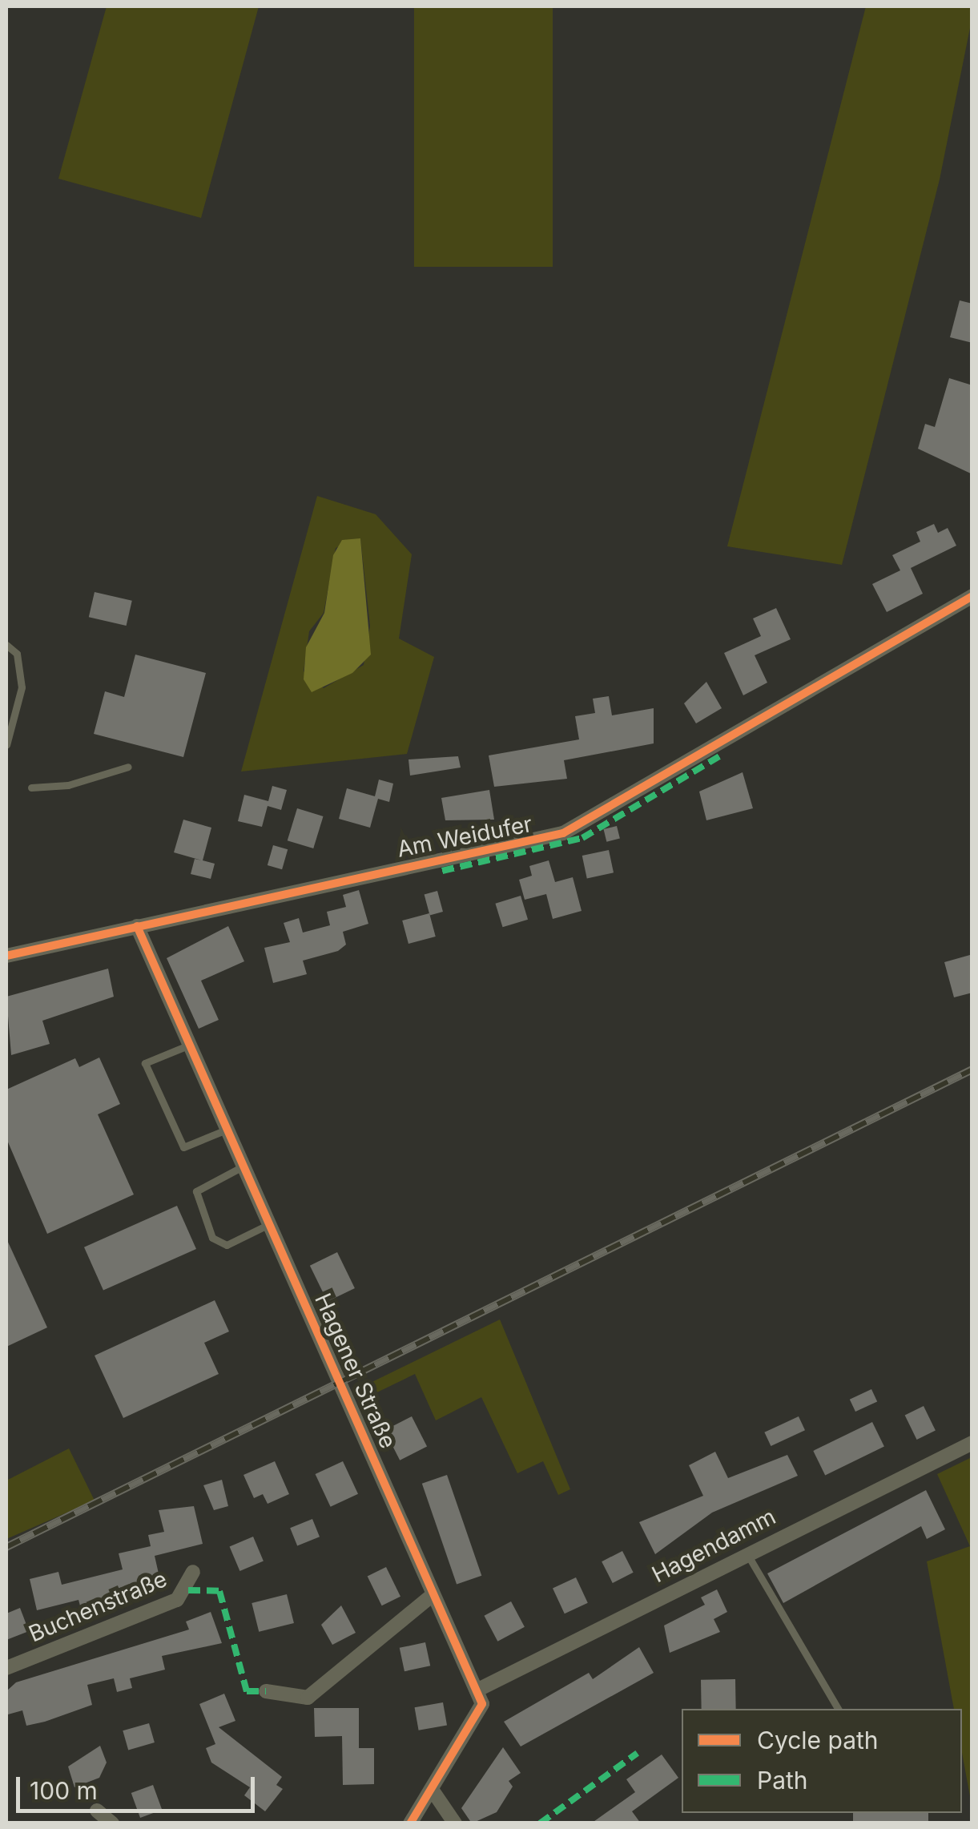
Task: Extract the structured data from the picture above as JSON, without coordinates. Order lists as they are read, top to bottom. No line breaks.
{"streets":{"street":["Am Weidufer","Hagener Straße","Hagendamm","Buchenstraße"]},"crossings":[["Am Weidufer","Hagener Straße"],["Hagener Straße","Hagendamm"]],"legend":["Cycle path","Path"],"scale_bar":"100 m"}
